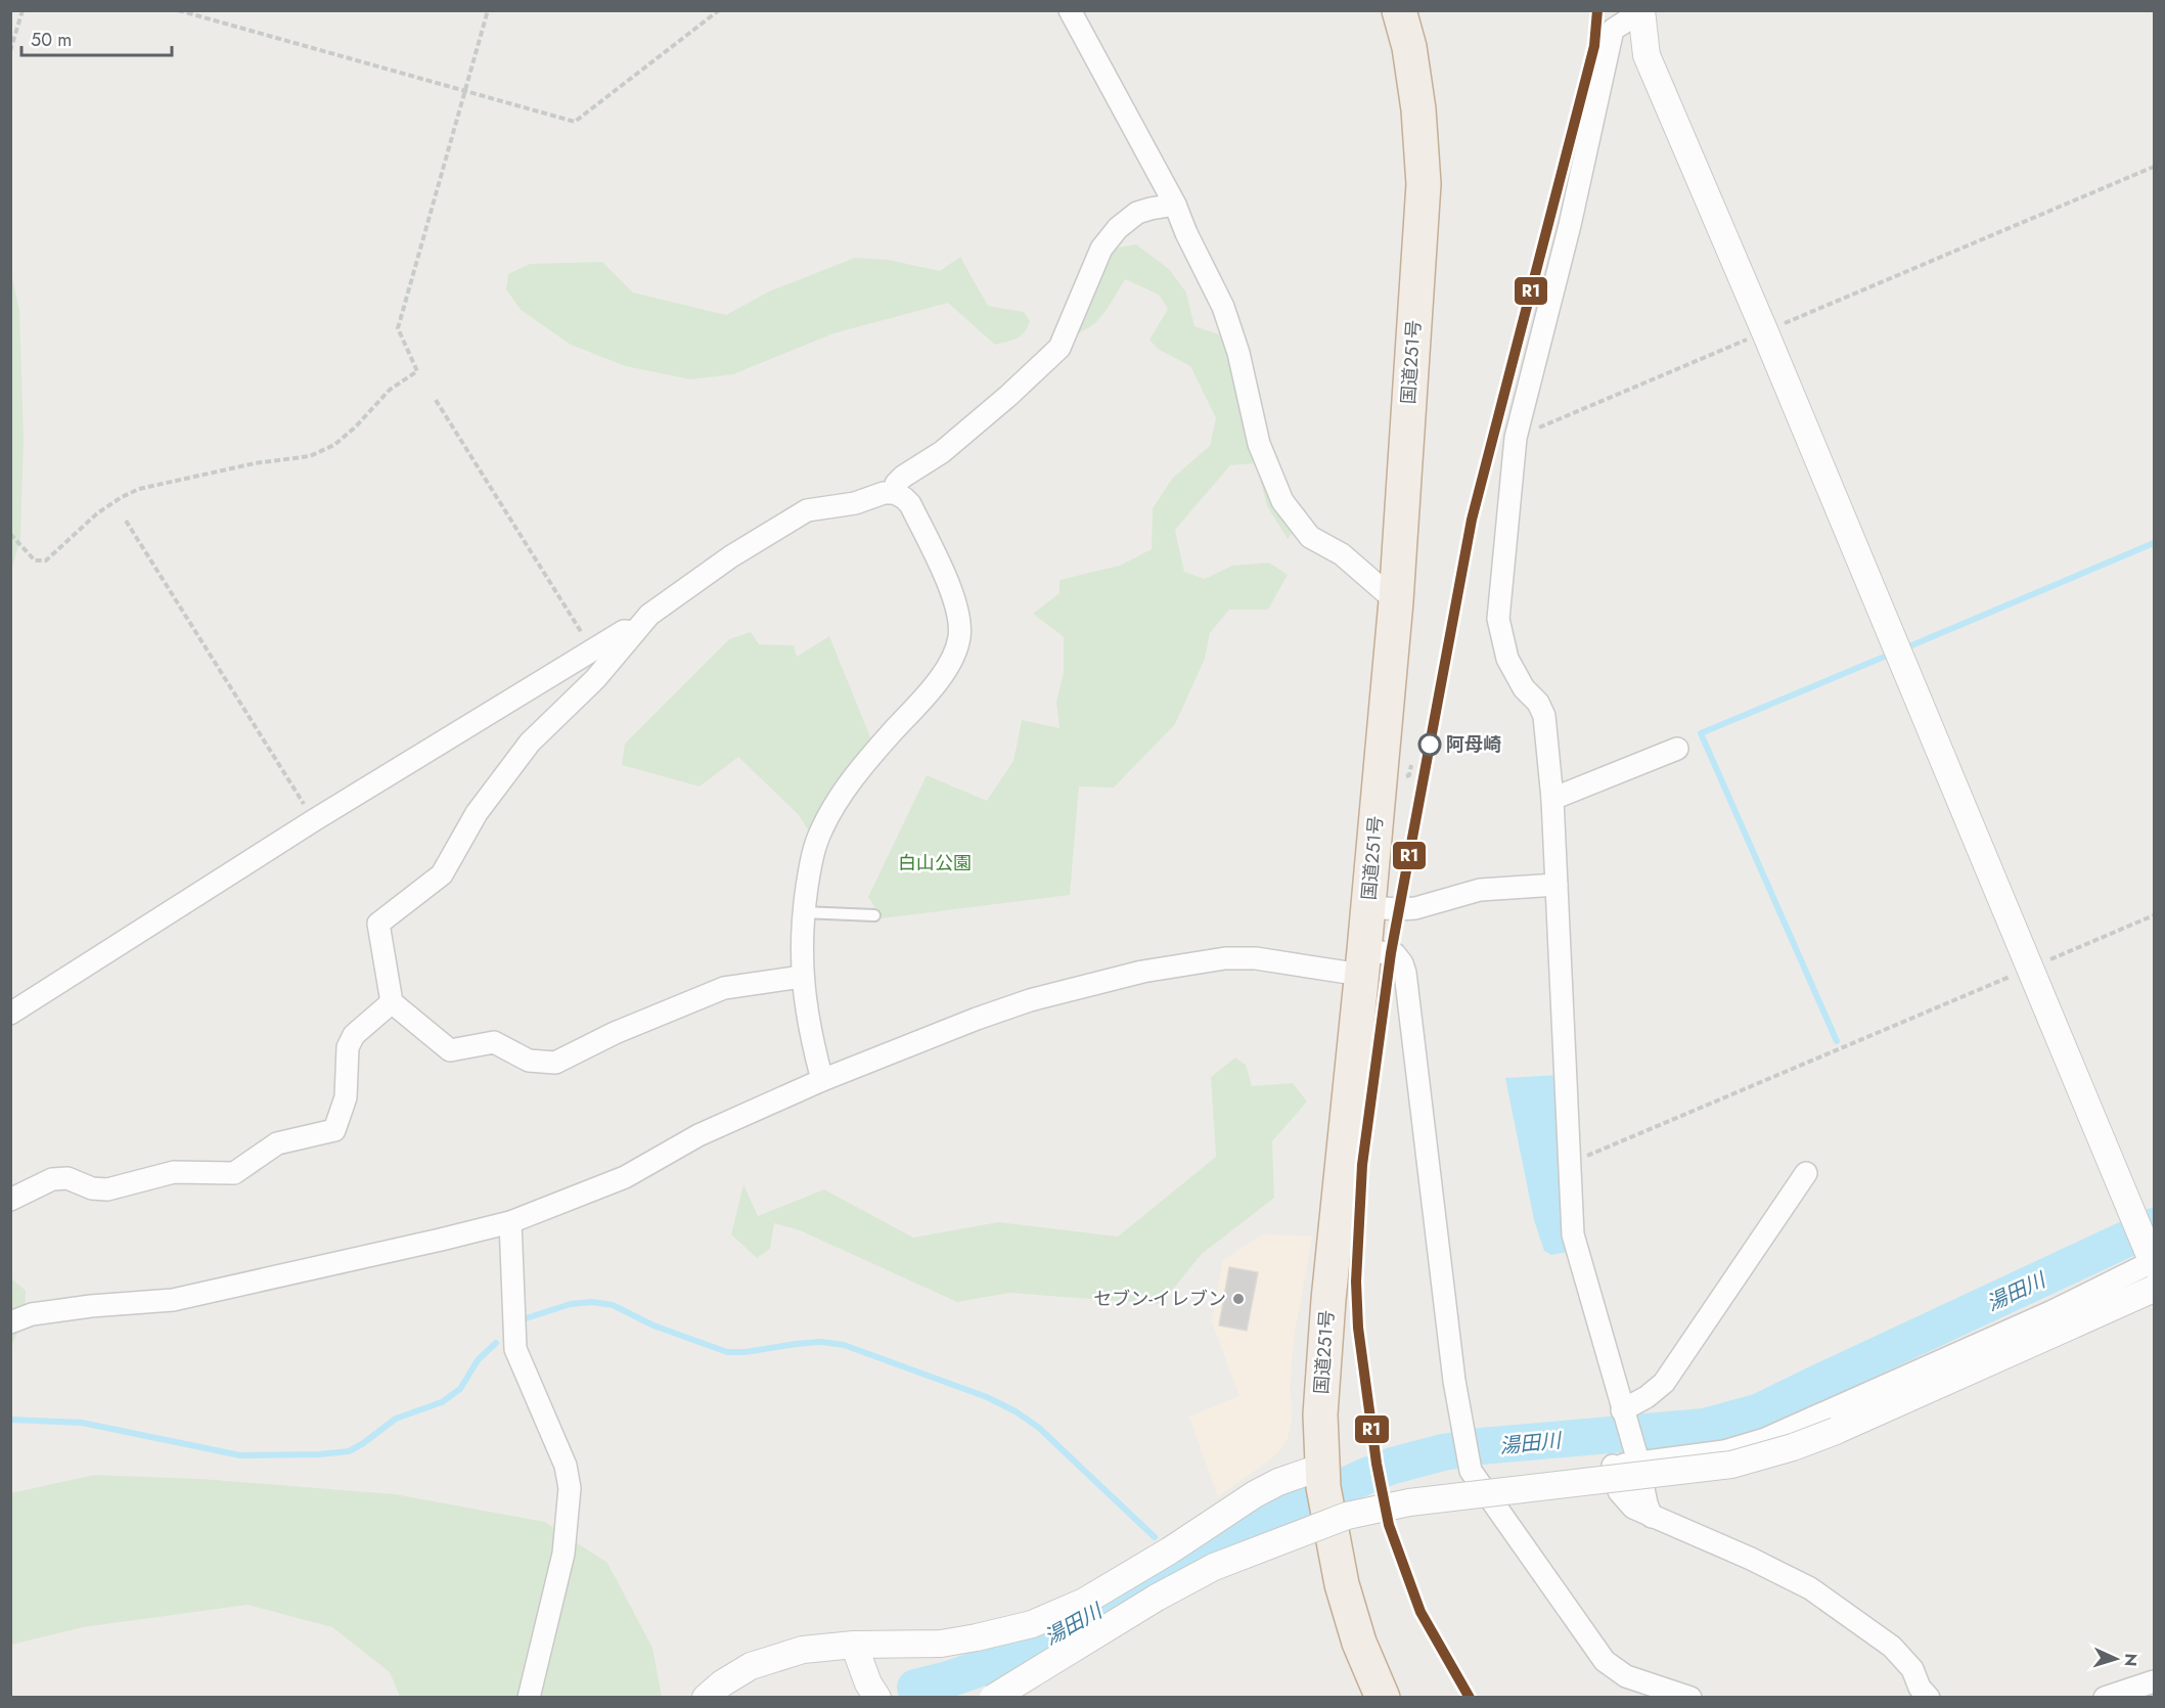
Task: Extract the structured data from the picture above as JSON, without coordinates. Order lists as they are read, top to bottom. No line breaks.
{"streets":{"highway":["国道251号"]},"water":["湯田川"],"parks":["白山公園"],"places":["阿母崎","セブン-イレブン"],"lines":["transit line R1"],"scale_bar":"50 m","north":"right"}
